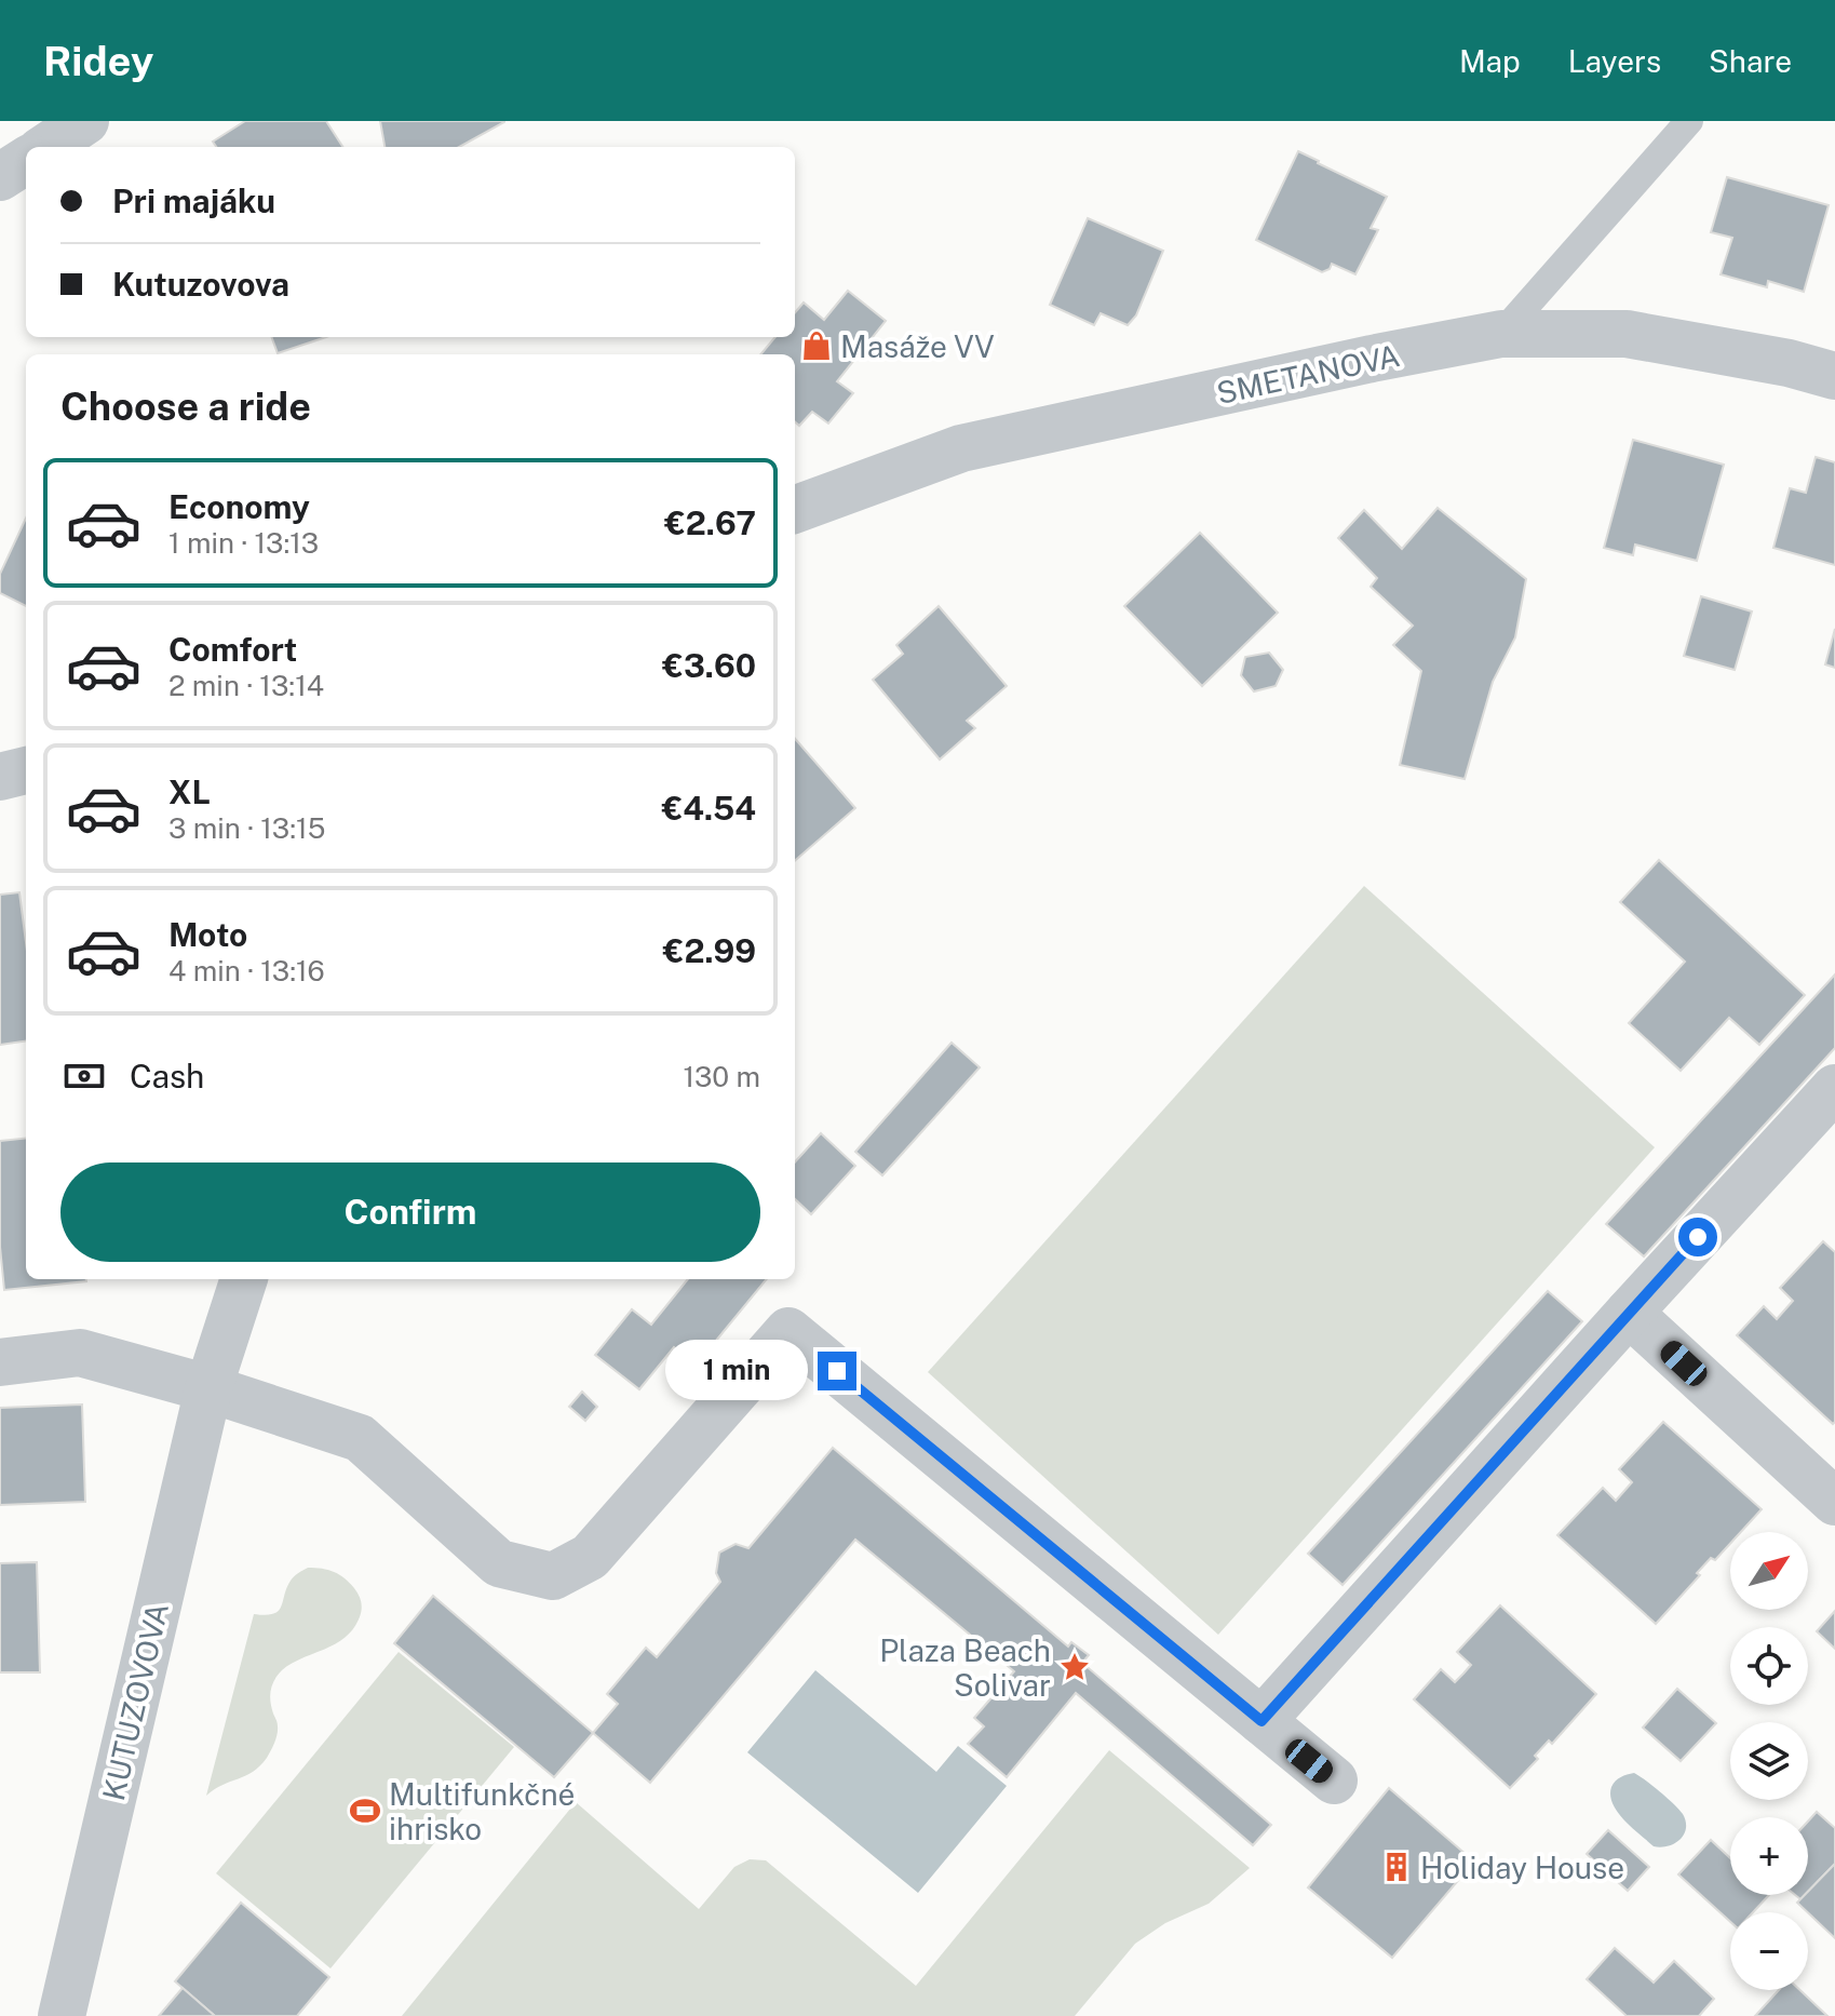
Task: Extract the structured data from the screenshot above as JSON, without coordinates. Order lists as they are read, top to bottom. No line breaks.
{"streets":{"street":["SMETANOVA","KUTUZOVOVA"]},"places":{"shop":["Masáže VV"],"place":["Plaza Beach Solivar"],"sports":["Multifunkčné ihrisko"],"building":["Holiday House"]},"north":"top right","page":{"header":"Ridey","nav":["Map","Layers","Share"],"banner":["Pri majáku","Kutuzovova"],"heading":"Choose a ride","list":[{"name":"Economy","note":"1 min · 13:13","value":"€2.67"},{"name":"Comfort","note":"2 min · 13:14","value":"€3.60"},{"name":"XL","note":"3 min · 13:15","value":"€4.54"},{"name":"Moto","note":"4 min · 13:16","value":"€2.99"}],"pay":["Cash","130 m"],"buttons":"Confirm","bubble":"1 min","map_buttons":["+","−"]}}
